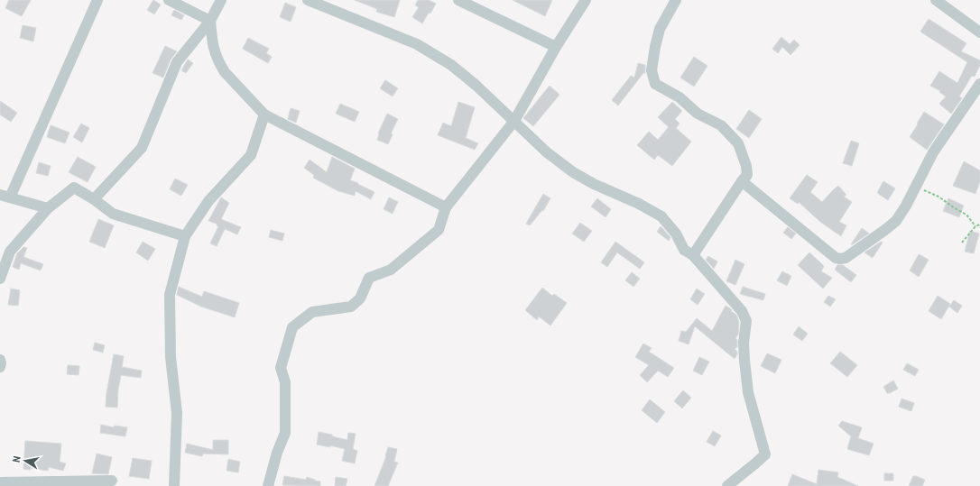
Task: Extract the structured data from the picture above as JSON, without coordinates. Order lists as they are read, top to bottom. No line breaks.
{"north":"left"}
